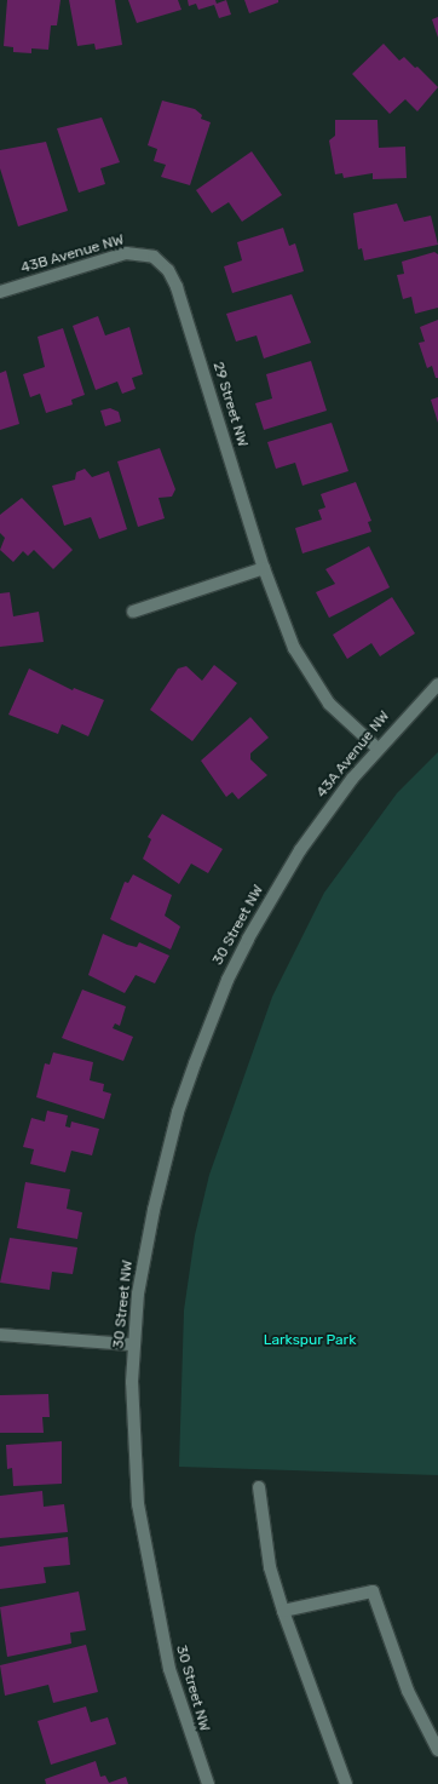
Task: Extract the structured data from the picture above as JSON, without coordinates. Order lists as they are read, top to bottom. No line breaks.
{"streets":{"street":["43B Avenue NW","29 Street NW","43A Avenue NW","30 Street NW"]},"crossings":[["43B Avenue NW","29 Street NW"],["29 Street NW","43A Avenue NW"],["43A Avenue NW","30 Street NW"]],"parks":["Larkspur Park"]}
